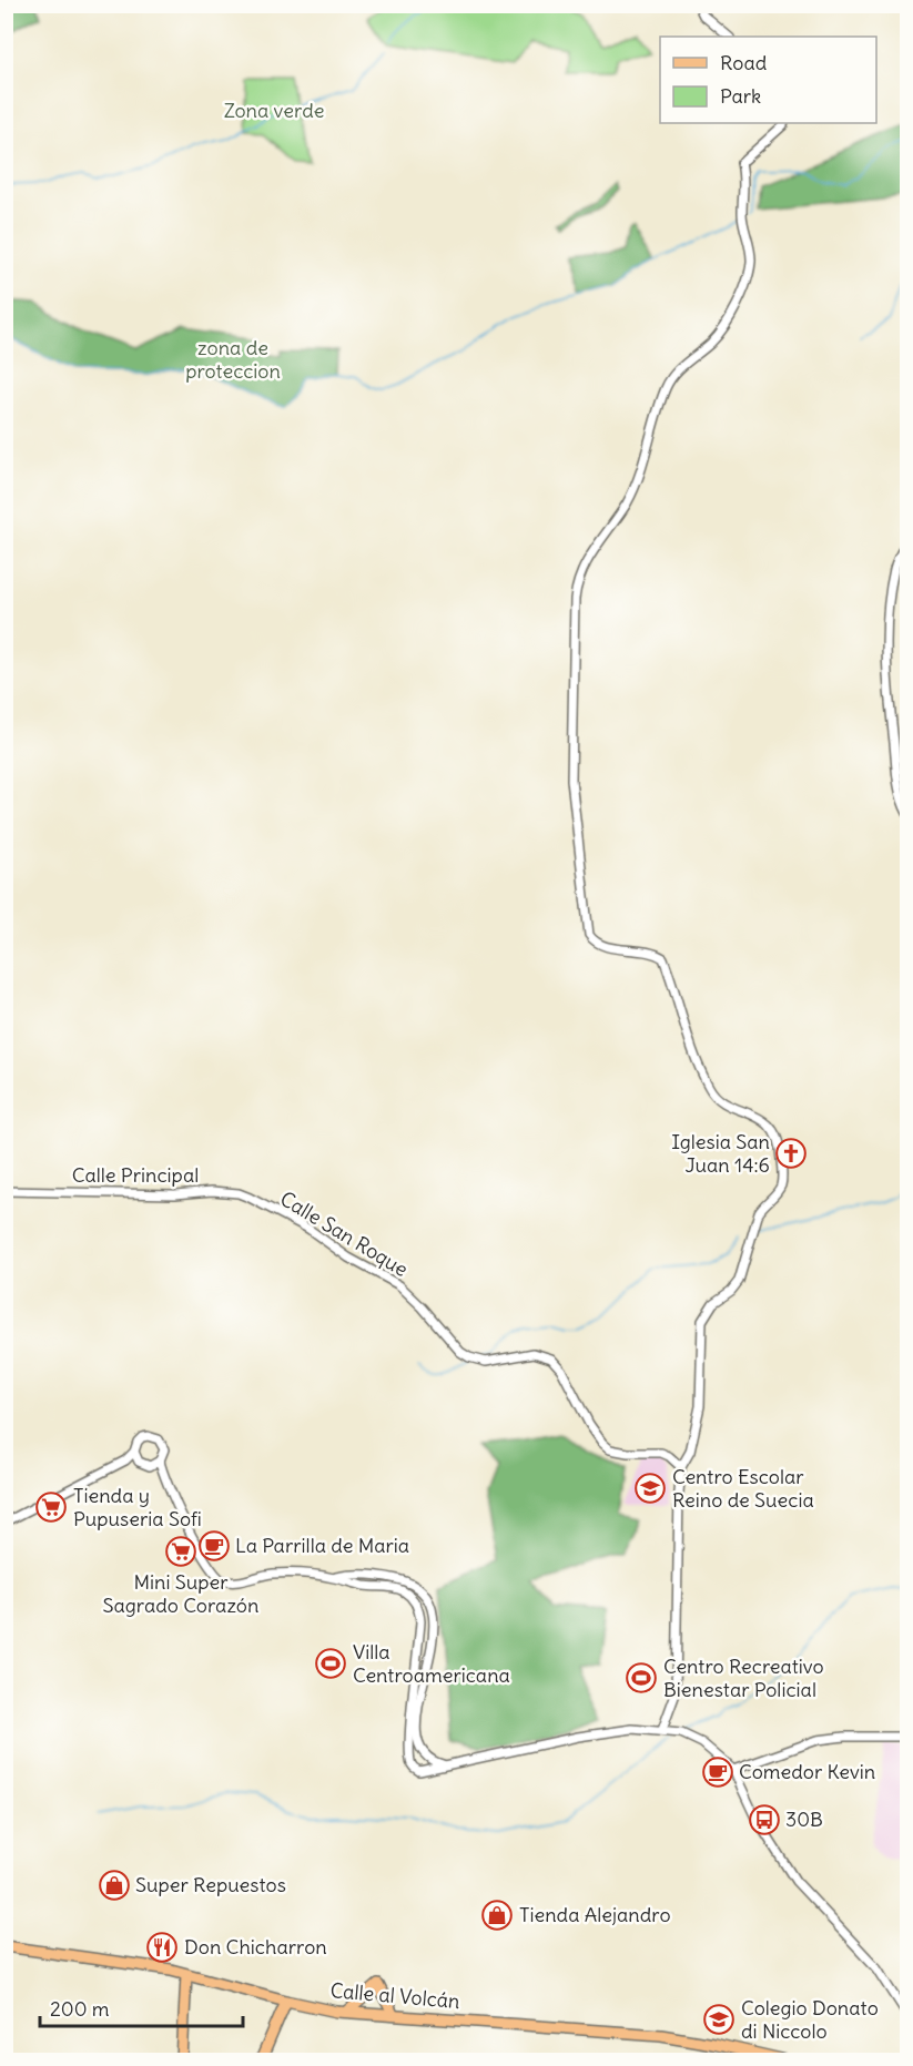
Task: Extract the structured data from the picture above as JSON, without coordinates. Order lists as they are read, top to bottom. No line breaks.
{"streets":{"main road":["Calle al Volcán"],"street":["Calle Principal","Calle San Roque"]},"crossings":[["Calle Principal","Calle San Roque"]],"parks":["Zona verde","zona de proteccion"],"places":{"church":["Iglesia San Juan 14:6"],"school or university":["Centro Escolar Reino de Suecia","Colegio Donato di Niccolo"],"supermarket":["Tienda y Pupuseria Sofi","Mini Super Sagrado Corazón"],"cafe":["La Parrilla de Maria","Comedor Kevin"],"sports":["Villa Centroamericana","Centro Recreativo Bienestar Policial"],"bus stop":["30B"],"shop":["Super Repuestos","Tienda Alejandro"],"restaurant":["Don Chicharron"]},"legend":["Road","Park"],"scale_bar":"200 m"}
